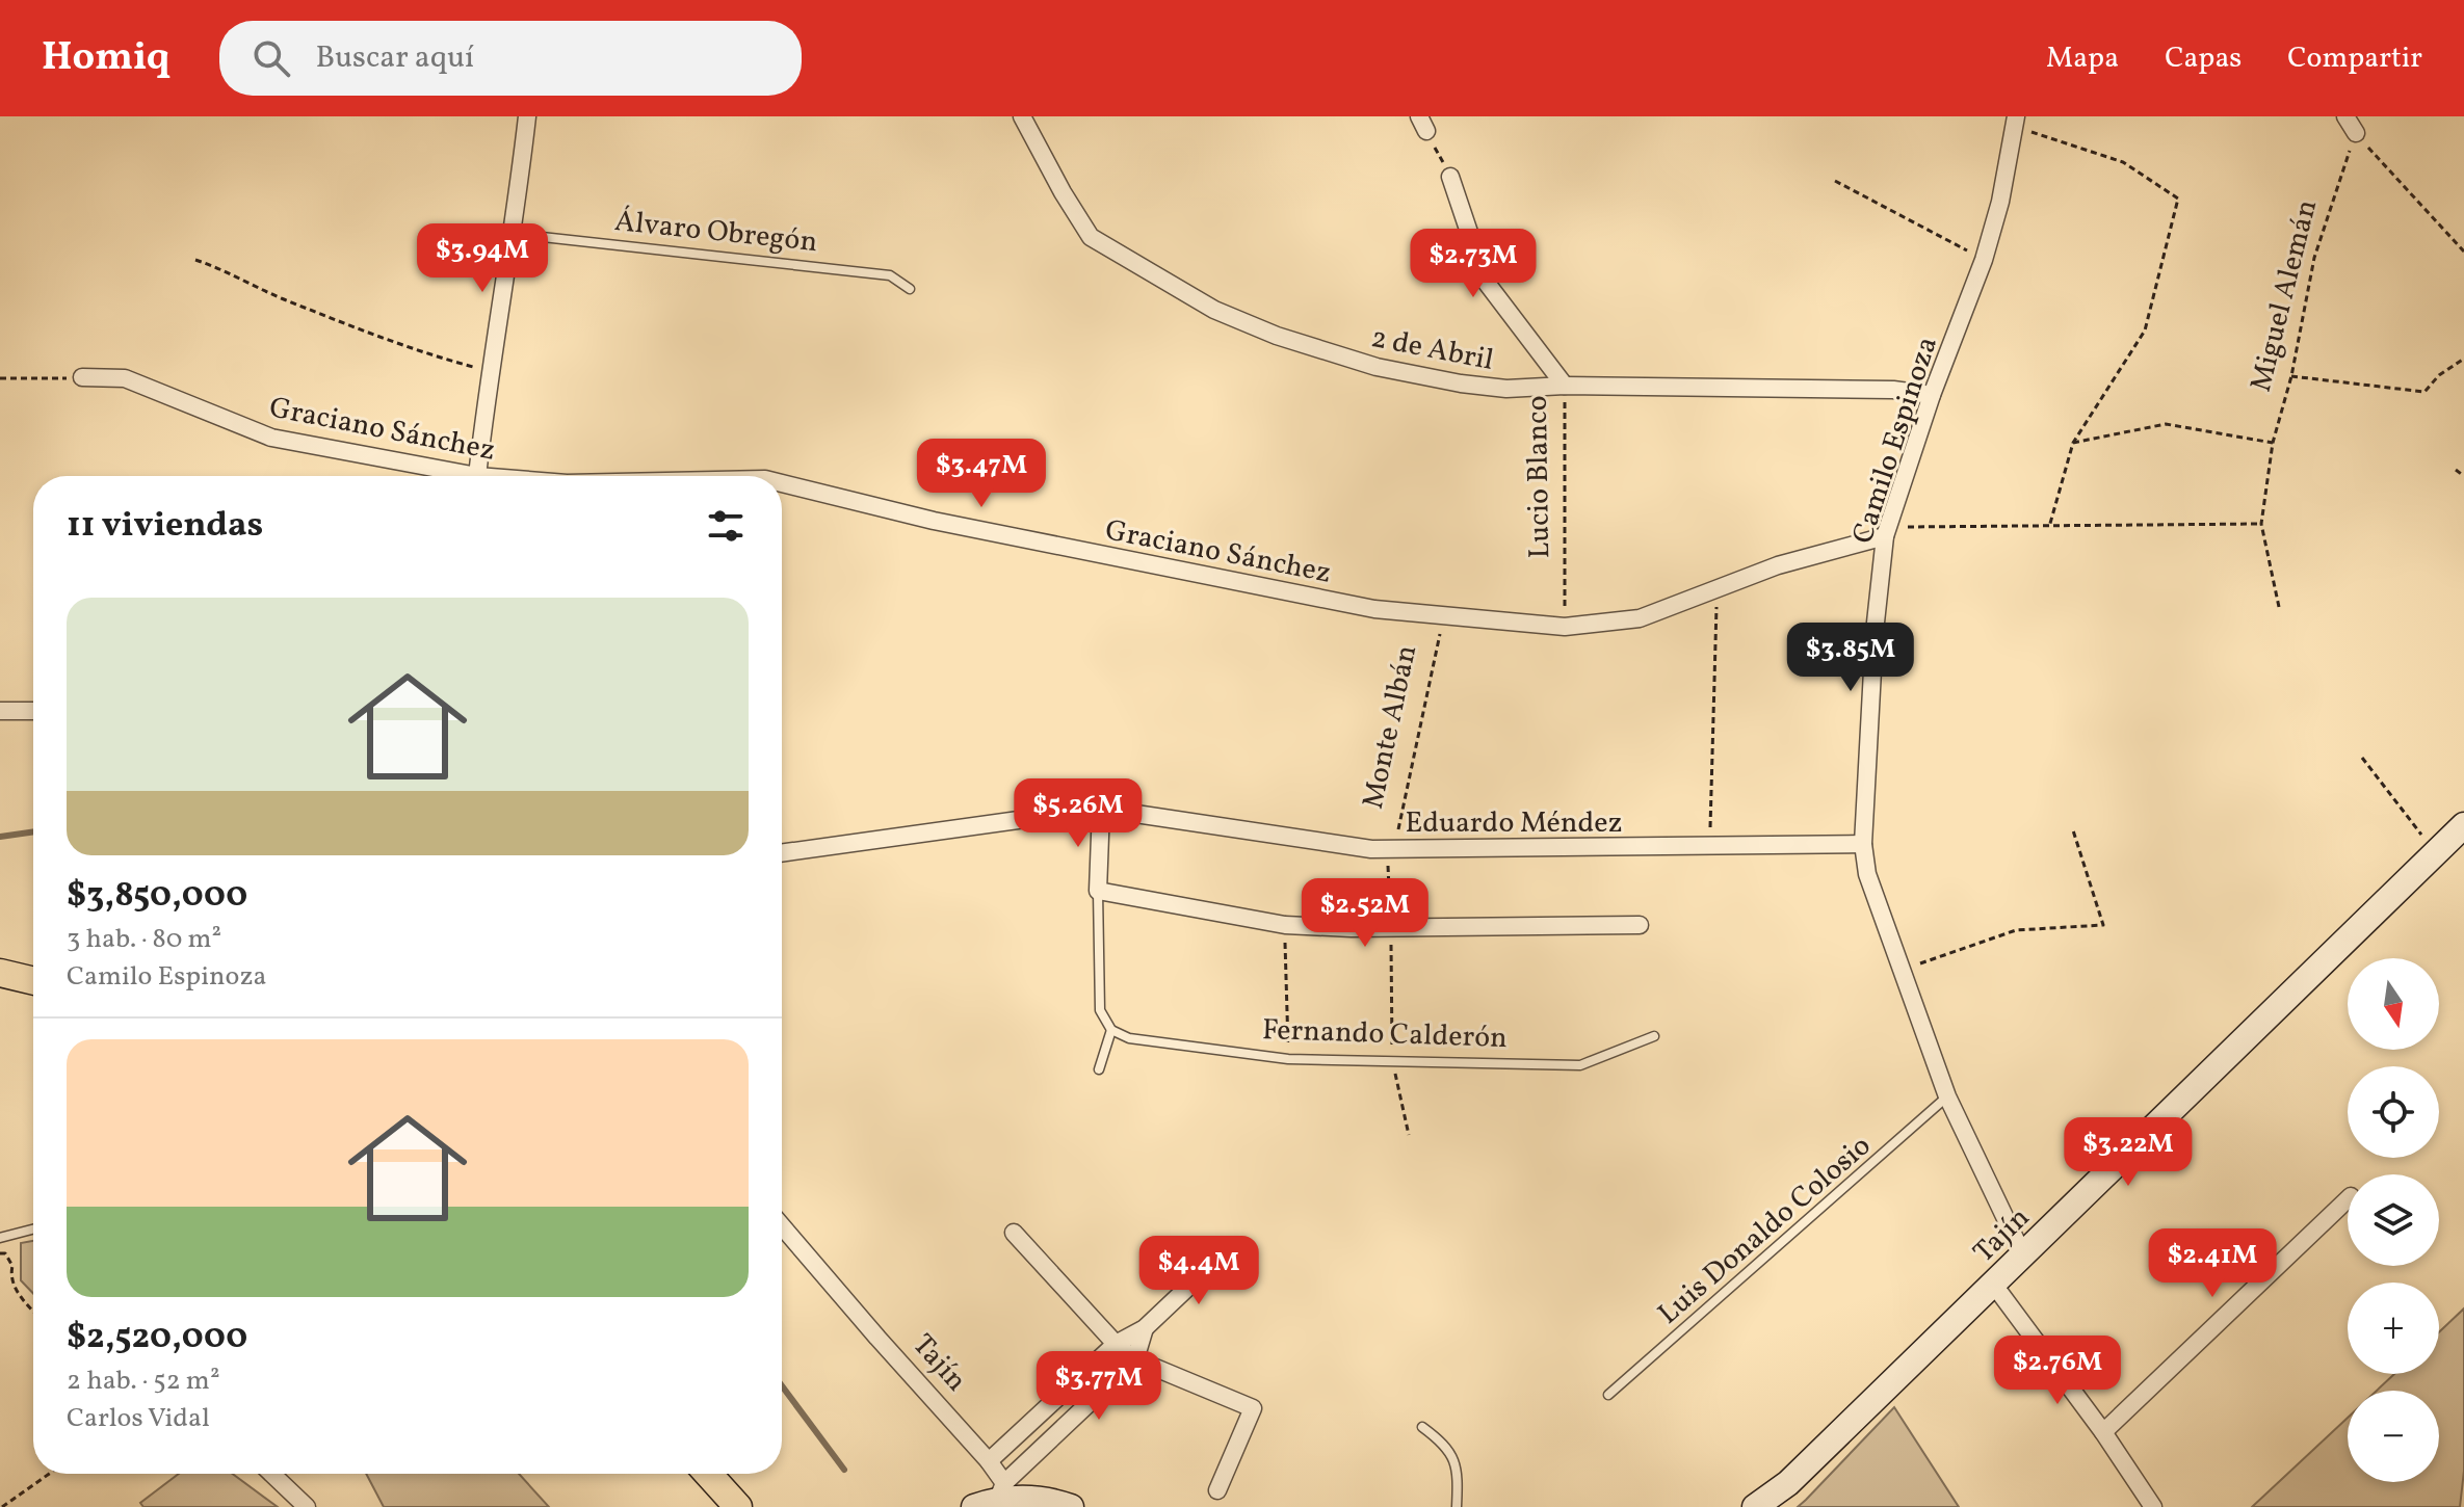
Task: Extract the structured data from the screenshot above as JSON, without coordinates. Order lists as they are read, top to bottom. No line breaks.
{"streets":{"main road":["Tajín"],"street":["2 de Abril","Graciano Sánchez","Camilo Espinoza","Lucio Blanco","Eduardo Méndez"],"lane":["Álvaro Obregón","Fernando Calderón","Luis Donaldo Colosio"],"path":["Miguel Alemán","Monte Albán"]},"crossings":[["2 de Abril","Camilo Espinoza"],["2 de Abril","Lucio Blanco"],["Graciano Sánchez","Camilo Espinoza"],["Graciano Sánchez","Lucio Blanco"],["Graciano Sánchez","Monte Albán"],["Camilo Espinoza","Eduardo Méndez"],["Camilo Espinoza","Luis Donaldo Colosio"],["Camilo Espinoza","Tajín"],["Monte Albán","Eduardo Méndez"],["Monte Albán","Fernando Calderón"]],"north":"bottom","page":{"header":"Homiq","search":"Buscar aquí","nav":["Mapa","Capas","Compartir"],"price":["$3.94M","$2.73M","$3.47M","$3.85M","$5.26M","$2.52M","$3.22M","$2.41M","$4.4M","$2.76M","$3.77M"],"heading":"11 viviendas","list":[{"name":"$3,850,000","note":"3 hab. · 80 m² · Camilo Espinoza"},{"name":"$2,520,000","note":"2 hab. · 52 m² · Carlos Vidal"}],"map_buttons":["+","−"]}}
